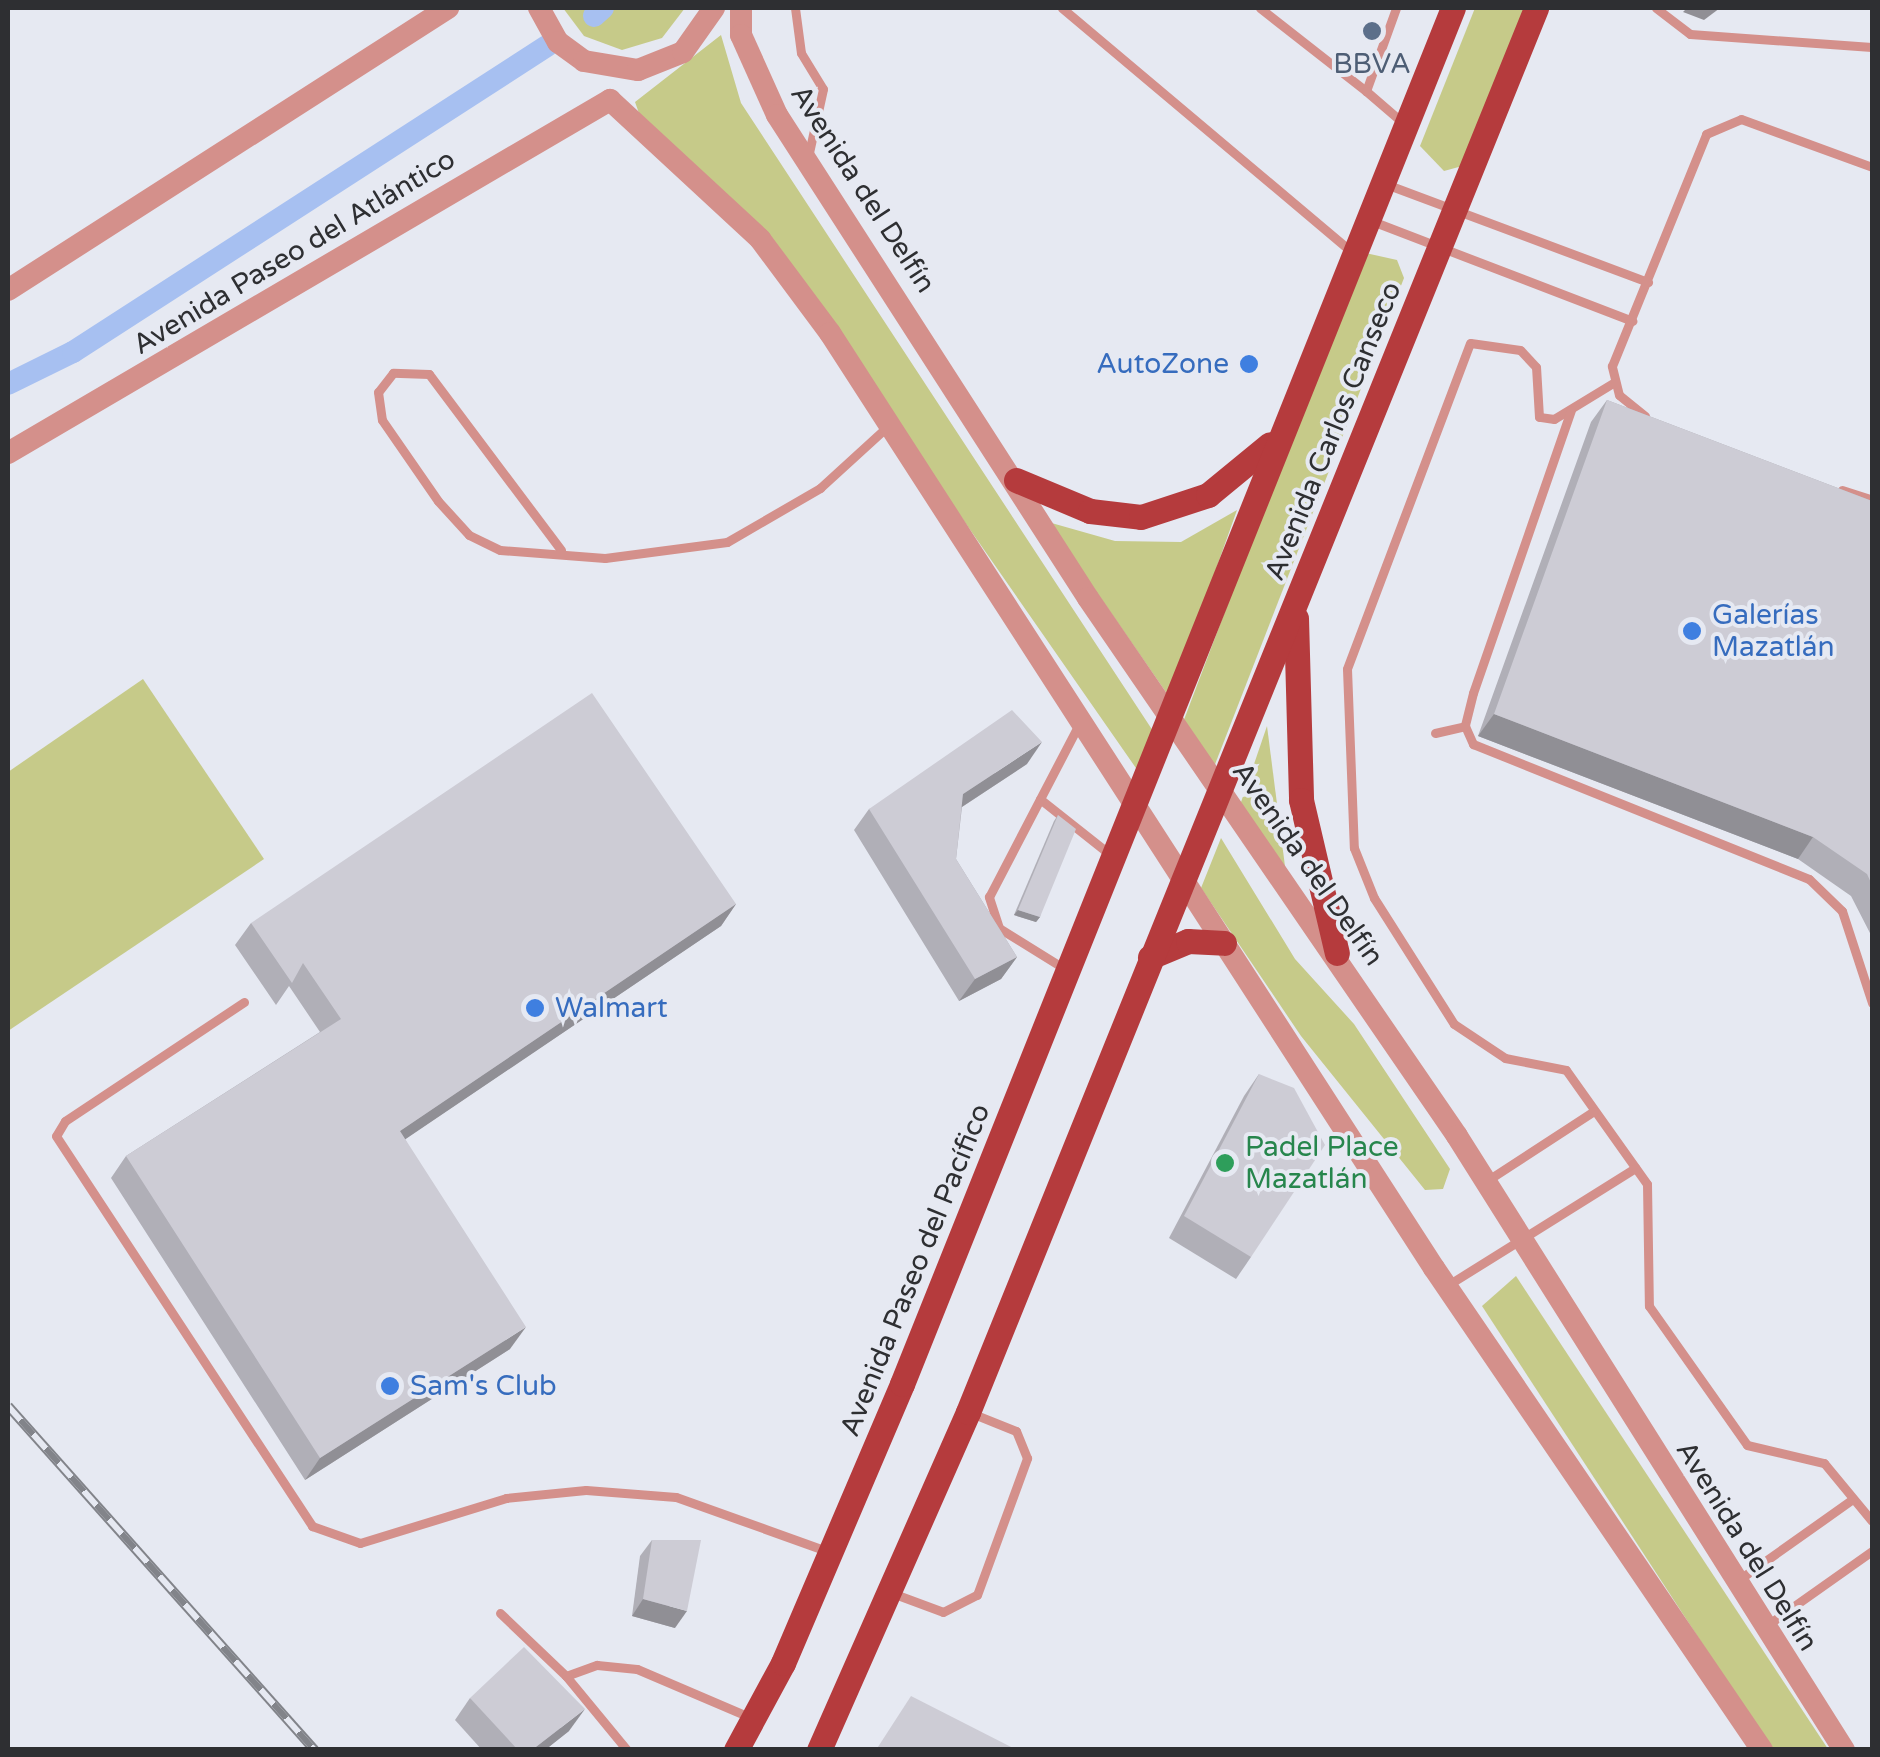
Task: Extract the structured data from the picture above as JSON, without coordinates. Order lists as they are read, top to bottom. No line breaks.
{"streets":{"main road":["Avenida Carlos Canseco","Avenida Paseo del Pacífico"],"street":["Avenida del Delfín","Avenida Paseo del Atlántico"]},"crossings":[["Avenida del Delfín","Avenida Carlos Canseco"],["Avenida Carlos Canseco","Avenida Paseo del Pacífico"]],"places":["BBVA","AutoZone","Galerías Mazatlán","Walmart","Padel Place Mazatlán","Sam's Club"]}
